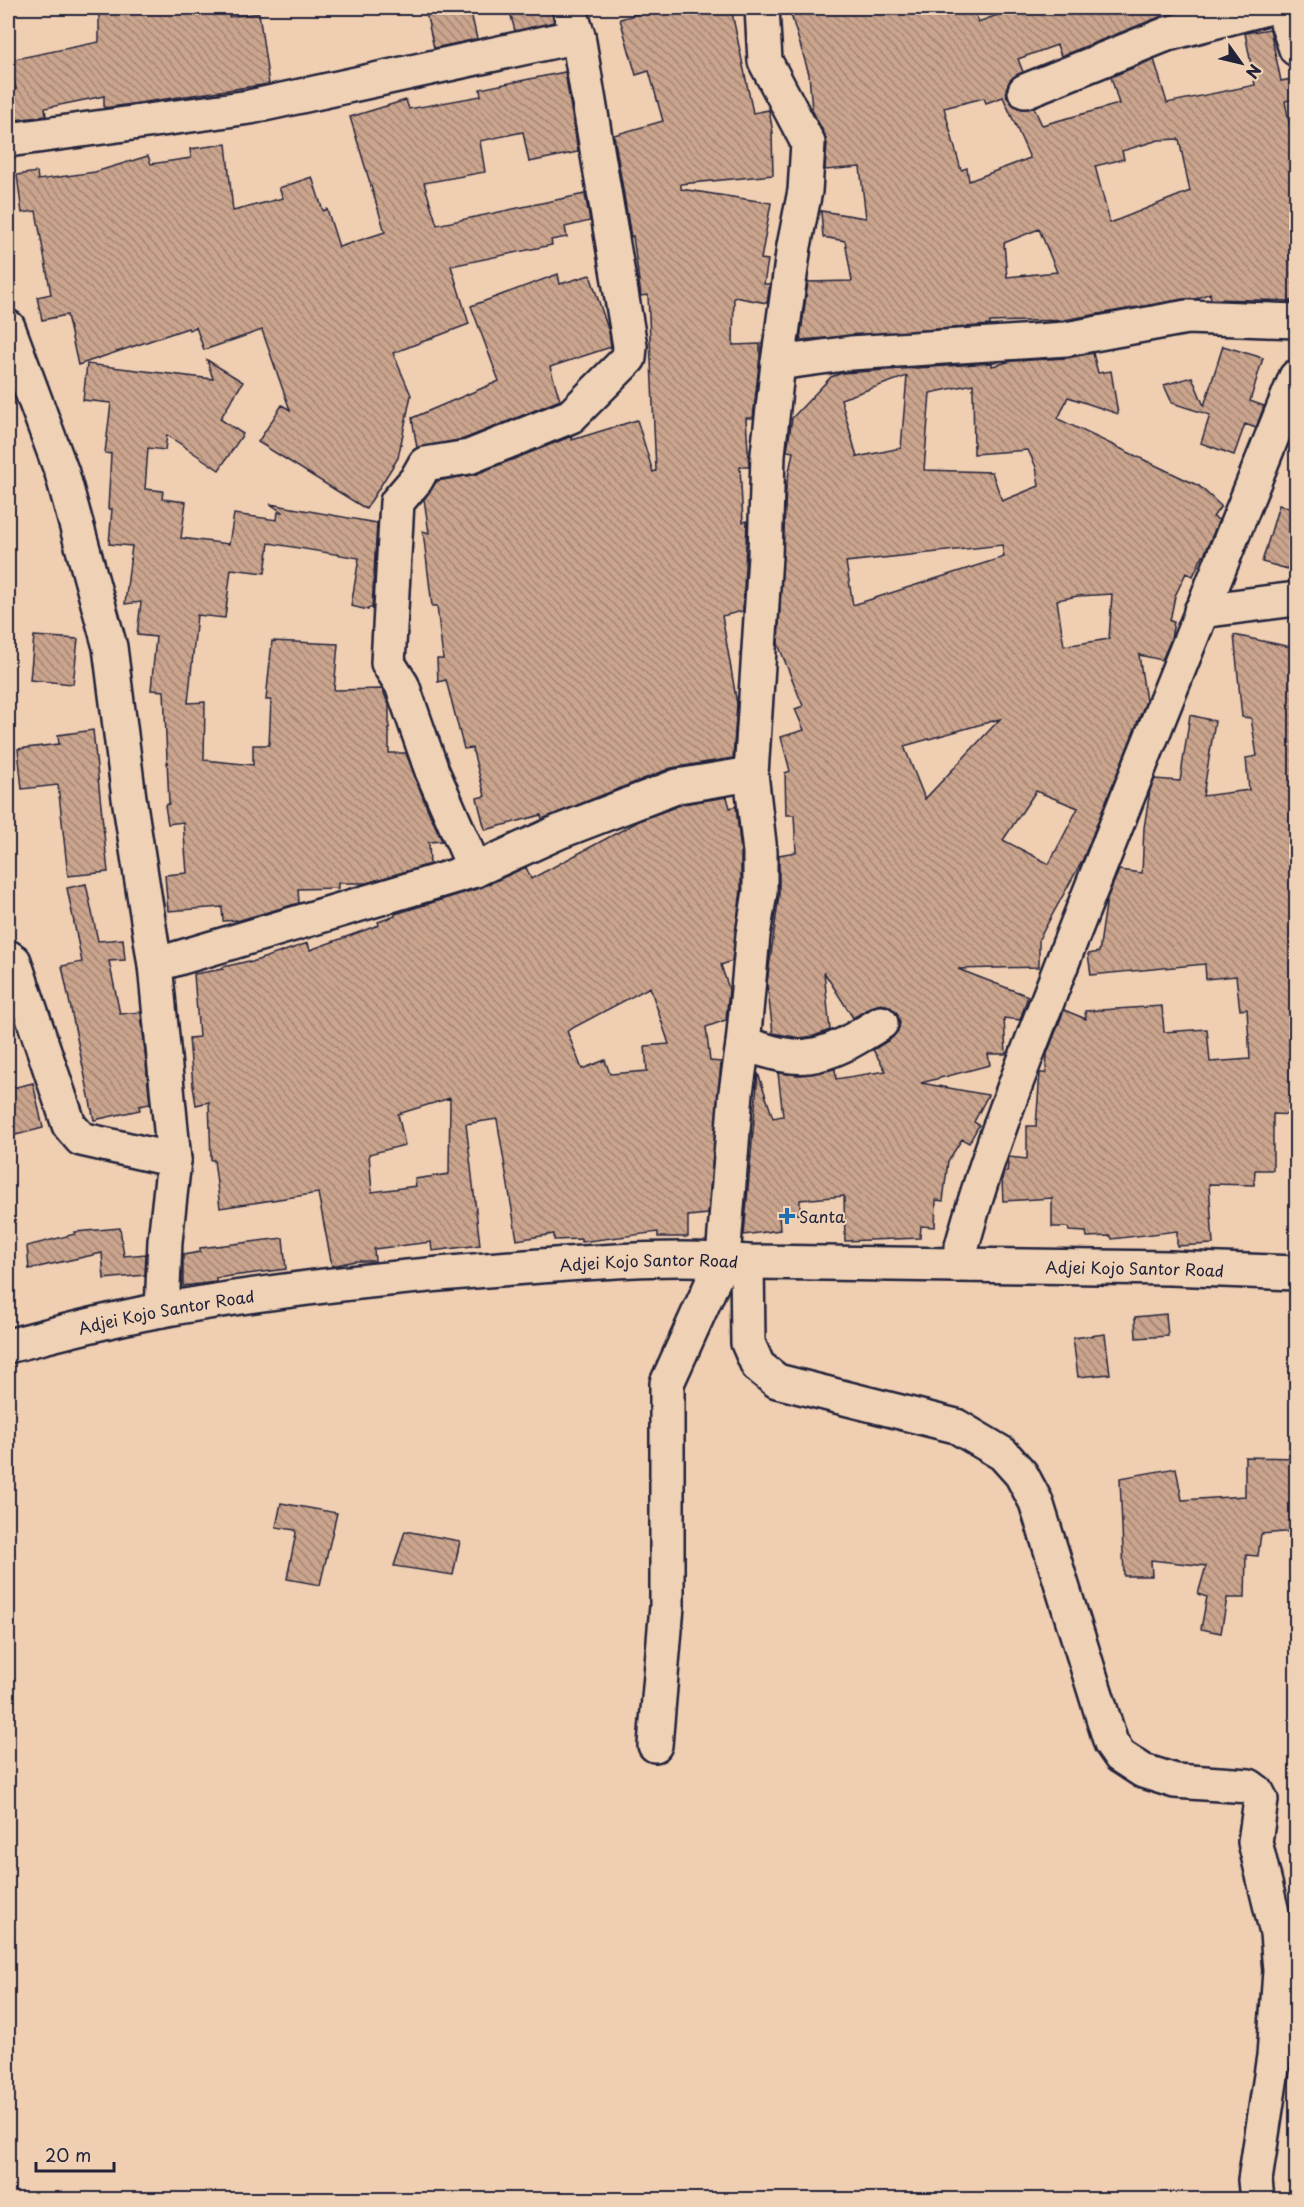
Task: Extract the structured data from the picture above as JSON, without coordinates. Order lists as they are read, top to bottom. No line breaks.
{"streets":{"street":["Adjei Kojo Santor Road"]},"places":{"health":["Santa"]},"scale_bar":"20 m","north":"bottom right"}
